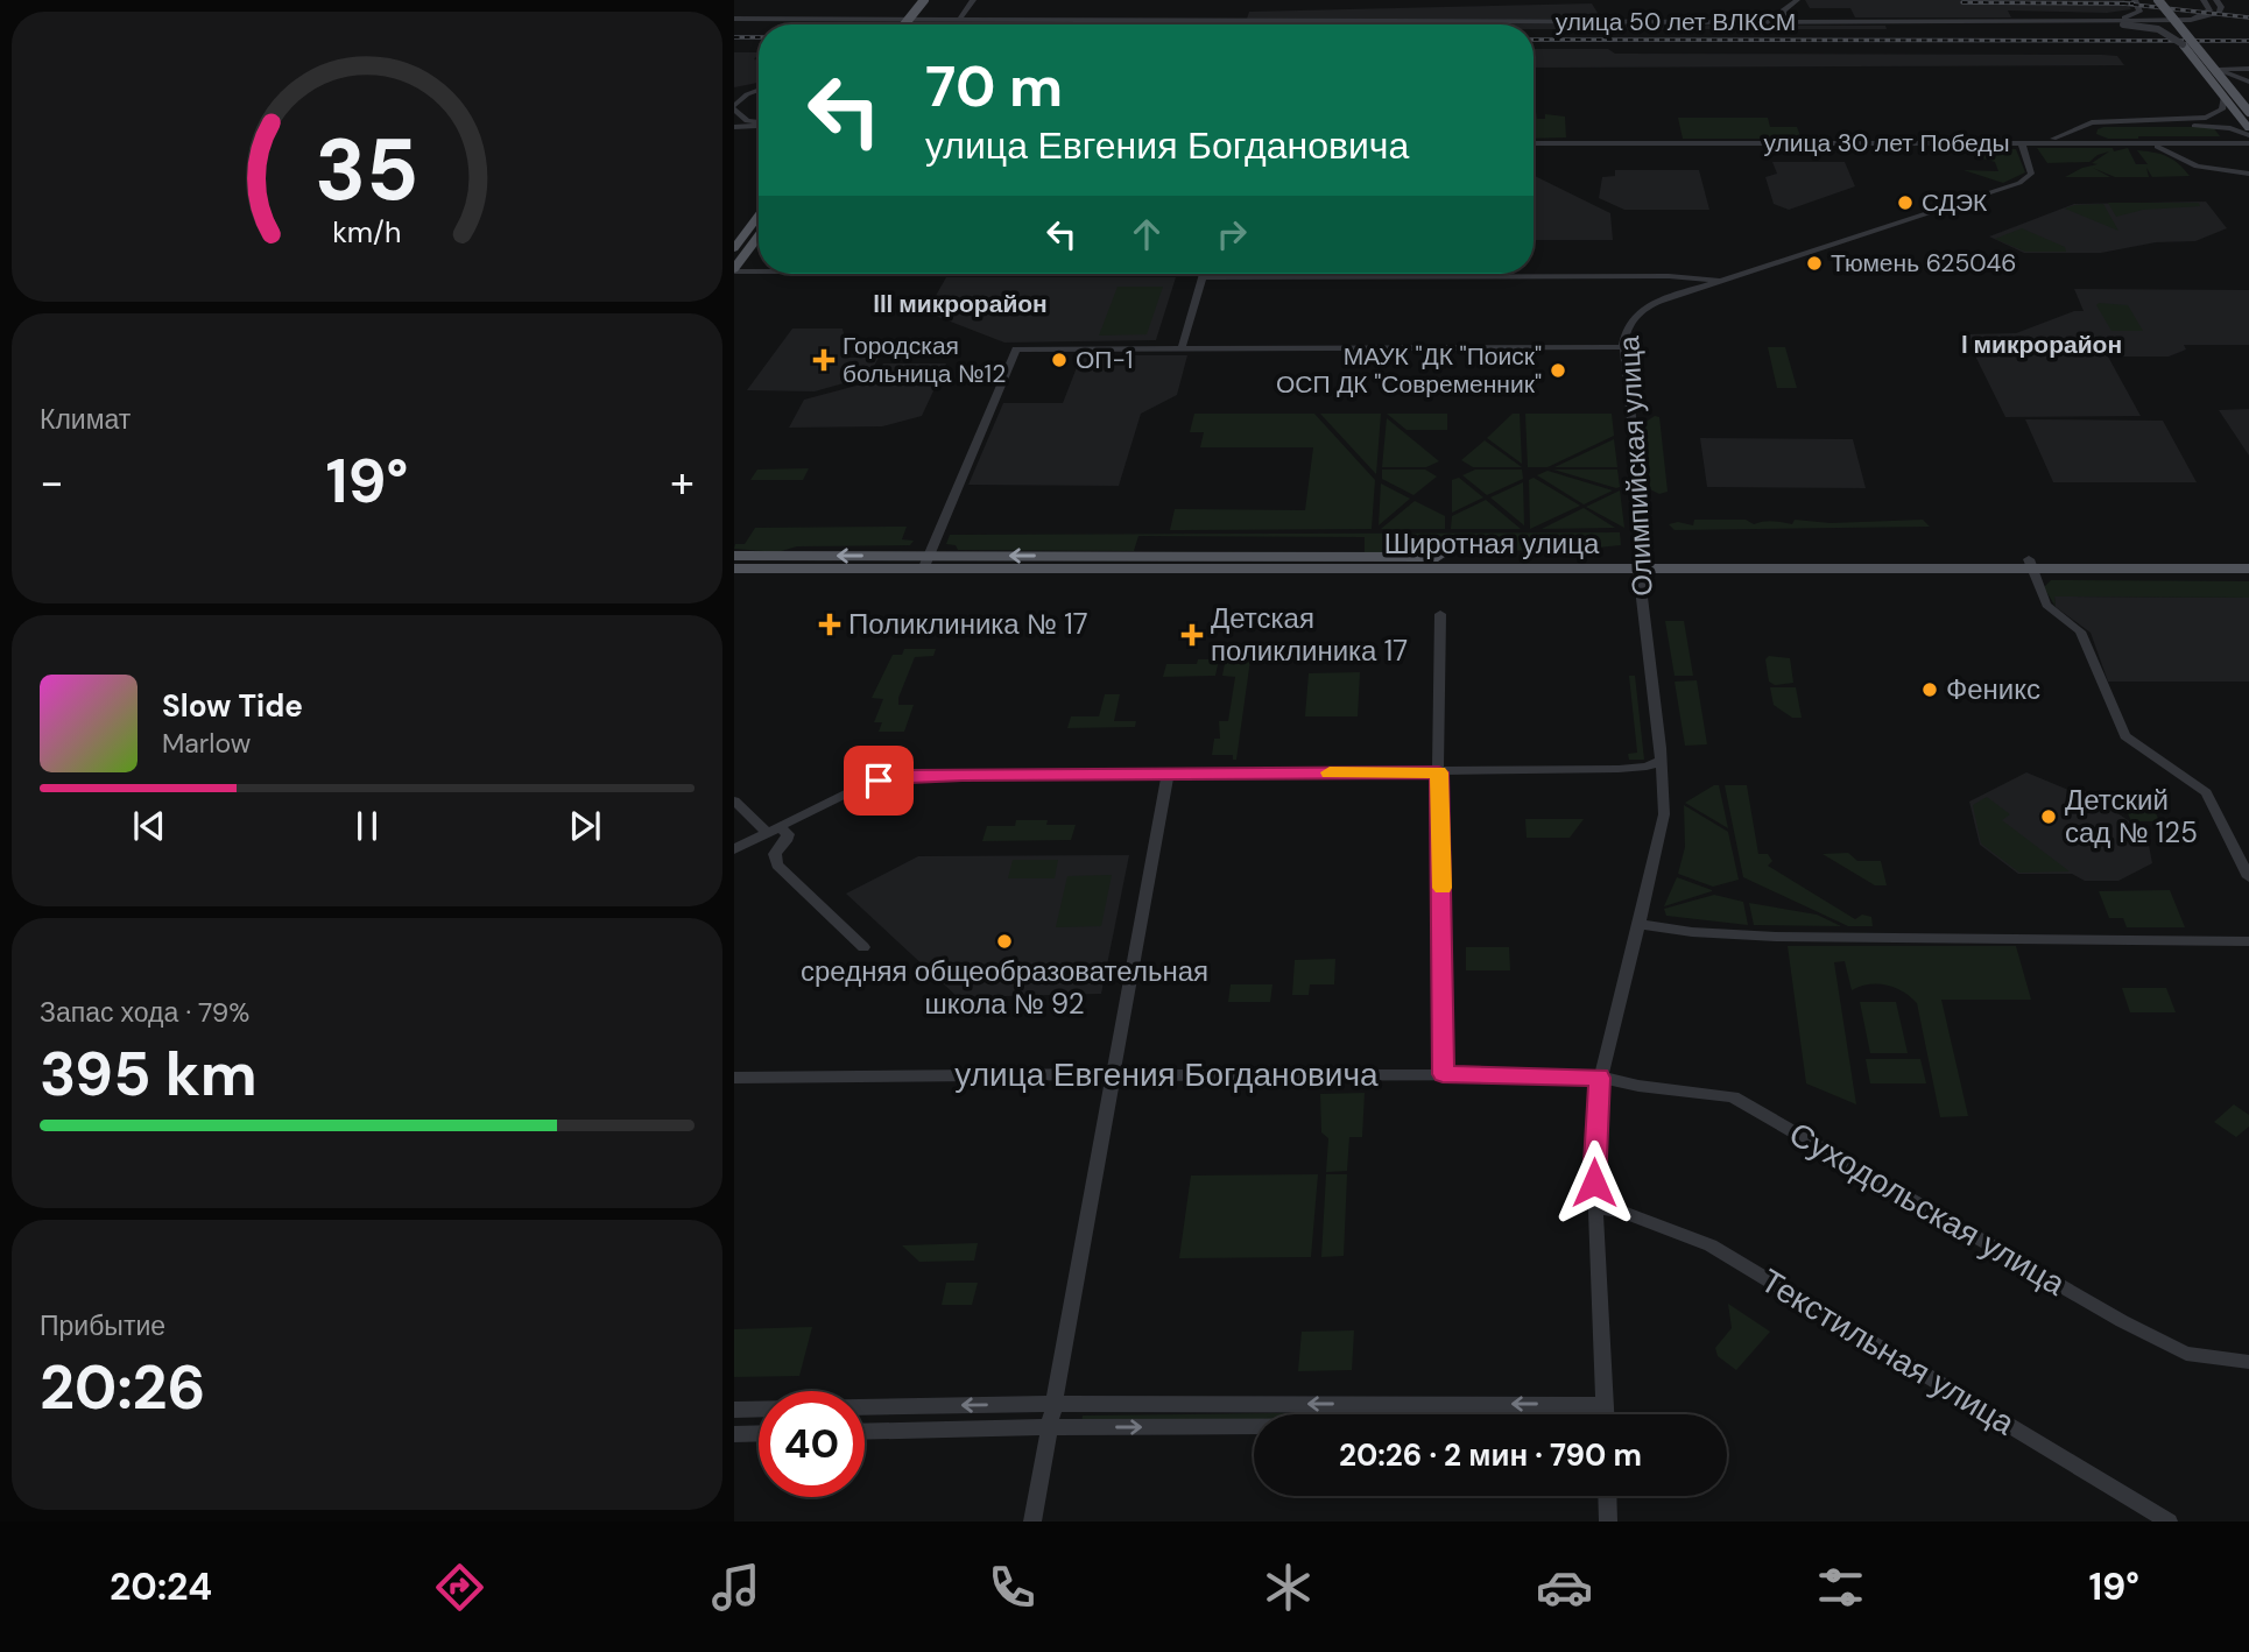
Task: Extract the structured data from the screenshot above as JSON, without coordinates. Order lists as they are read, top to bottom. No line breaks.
{"streets":{"main road":["Широтная улица"],"street":["улица 50 лет ВЛКСМ","улица 30 лет Победы","Олимпийская улица","улица Евгения Богдановича","Суходольская улица","Текстильная улица"]},"crossings":[["улица 30 лет Победы","Олимпийская улица"],["Олимпийская улица","Широтная улица"],["улица Евгения Богдановича","Суходольская улица"]],"districts":["III микрорайон","I микрорайон"],"places":{"other":["СДЭК","Тюмень 625046","ОП-1","МАУК \"ДК \"Поиск\" ОСП ДК \"Современник\"","Феникс","Детский сад № 125","средняя общеобразовательная школа № 92"],"health":["Городская больница №12","Поликлиника № 17","Детская поликлиника 17"]},"page":{"turn":["70 m","улица Евгения Богдановича"],"tile":["Климат",["Запас хода · 79%","395 km"],["Прибытие","20:26"]],"heat":["−","19°","+"],"song":["Slow Tide","Marlow"],"limit":"40","trip":"20:26 · 2 мин · 790 m","tabs":["20:24","19°"],"gauge":["35","km/h"]}}
